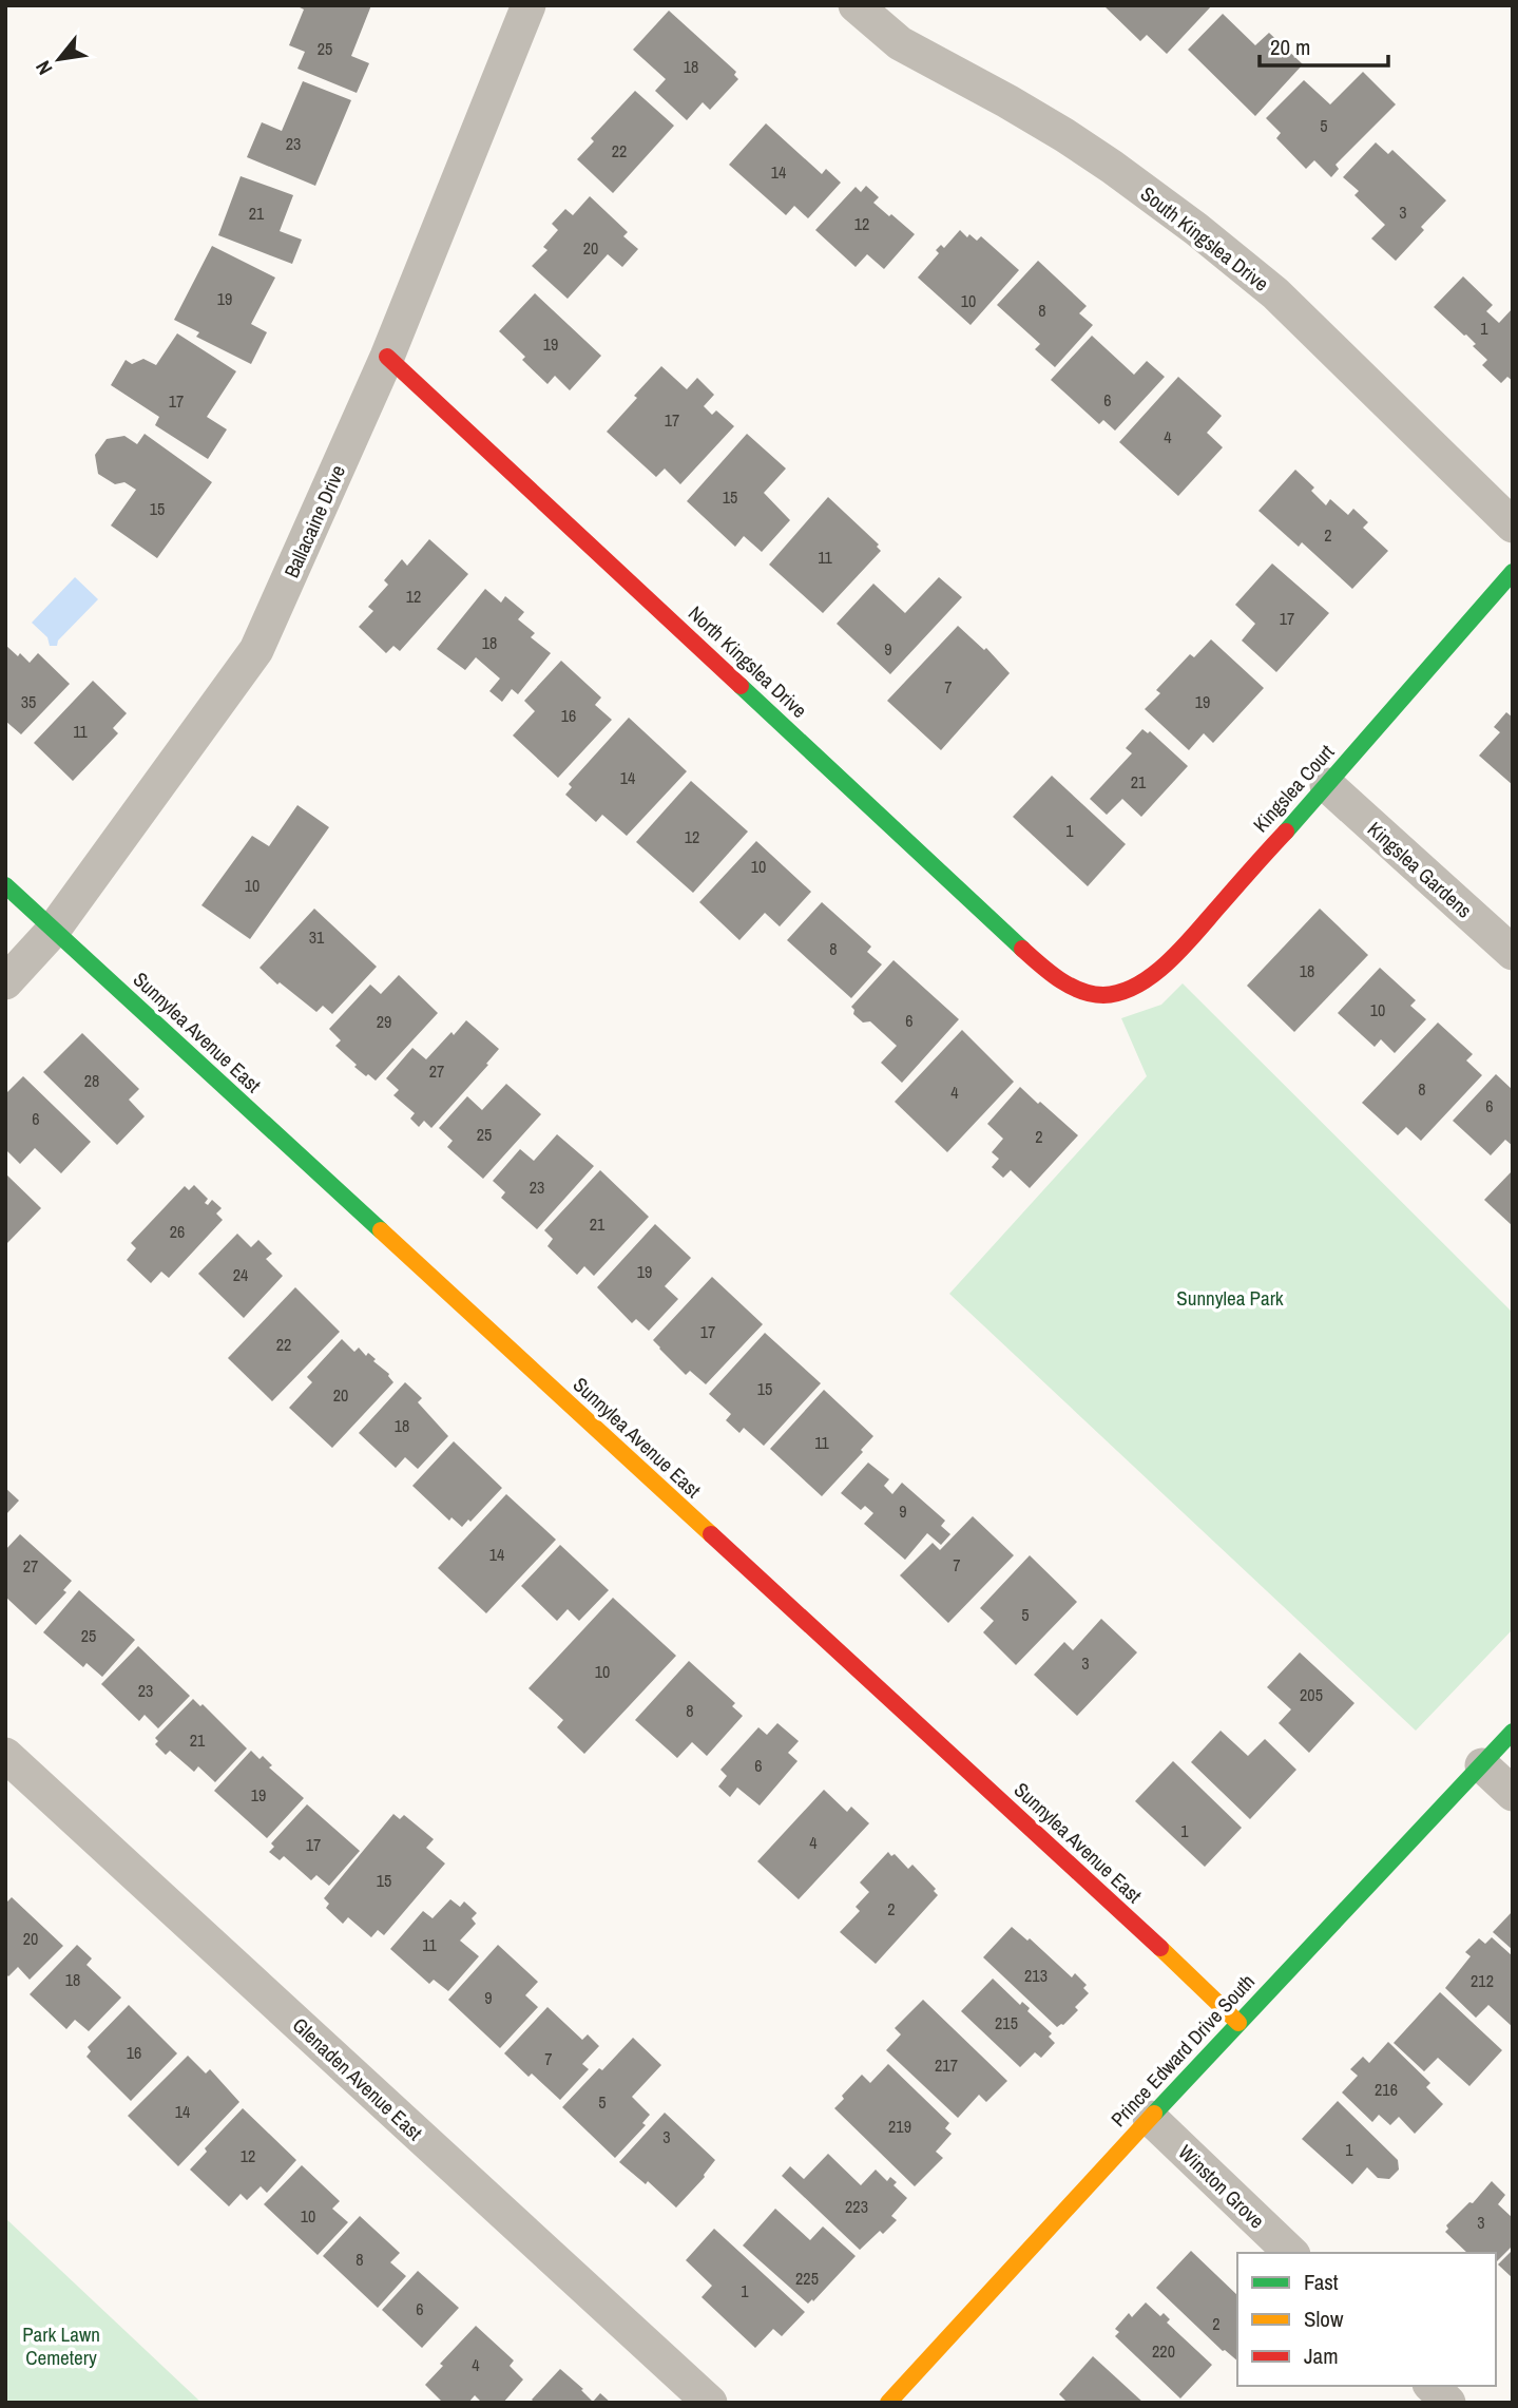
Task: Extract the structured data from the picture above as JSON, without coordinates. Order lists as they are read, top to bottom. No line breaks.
{"streets":{"street":["South Kingslea Drive","Ballacaine Drive","North Kingslea Drive","Kingslea Court","Kingslea Gardens","Sunnylea Avenue East","Prince Edward Drive South","Glenaden Avenue East","Winston Grove"]},"crossings":[["Ballacaine Drive","North Kingslea Drive"],["Ballacaine Drive","Sunnylea Avenue East"],["North Kingslea Drive","Kingslea Court"],["Kingslea Court","Kingslea Gardens"],["Sunnylea Avenue East","Prince Edward Drive South"],["Prince Edward Drive South","Winston Grove"]],"parks":["Sunnylea Park","Park Lawn Cemetery"],"house_numbers":["25","18","5","23","22","14","3","21","12","20","19","10","8","1","19","6","17","17","4","15","15","2","11","12","17","18","9","7","35","19","16","11","14","21","1","12","10","10","31","8","18","10","6","29","27","28","8","4","6","6","25","2","23","21","26","19","24","17","22","15","20","18","11","9","14","7","27","5","25","3","10","23","205","8","21","6","19","1","4","17","15","2","20","11","213","18","212","9","215","16","7","217","216","5","14","219","3","1","12","223","10","3","8","225","1","6","2","220","4"],"legend":["Fast","Slow","Jam"],"scale_bar":"20 m","north":"bottom left"}
